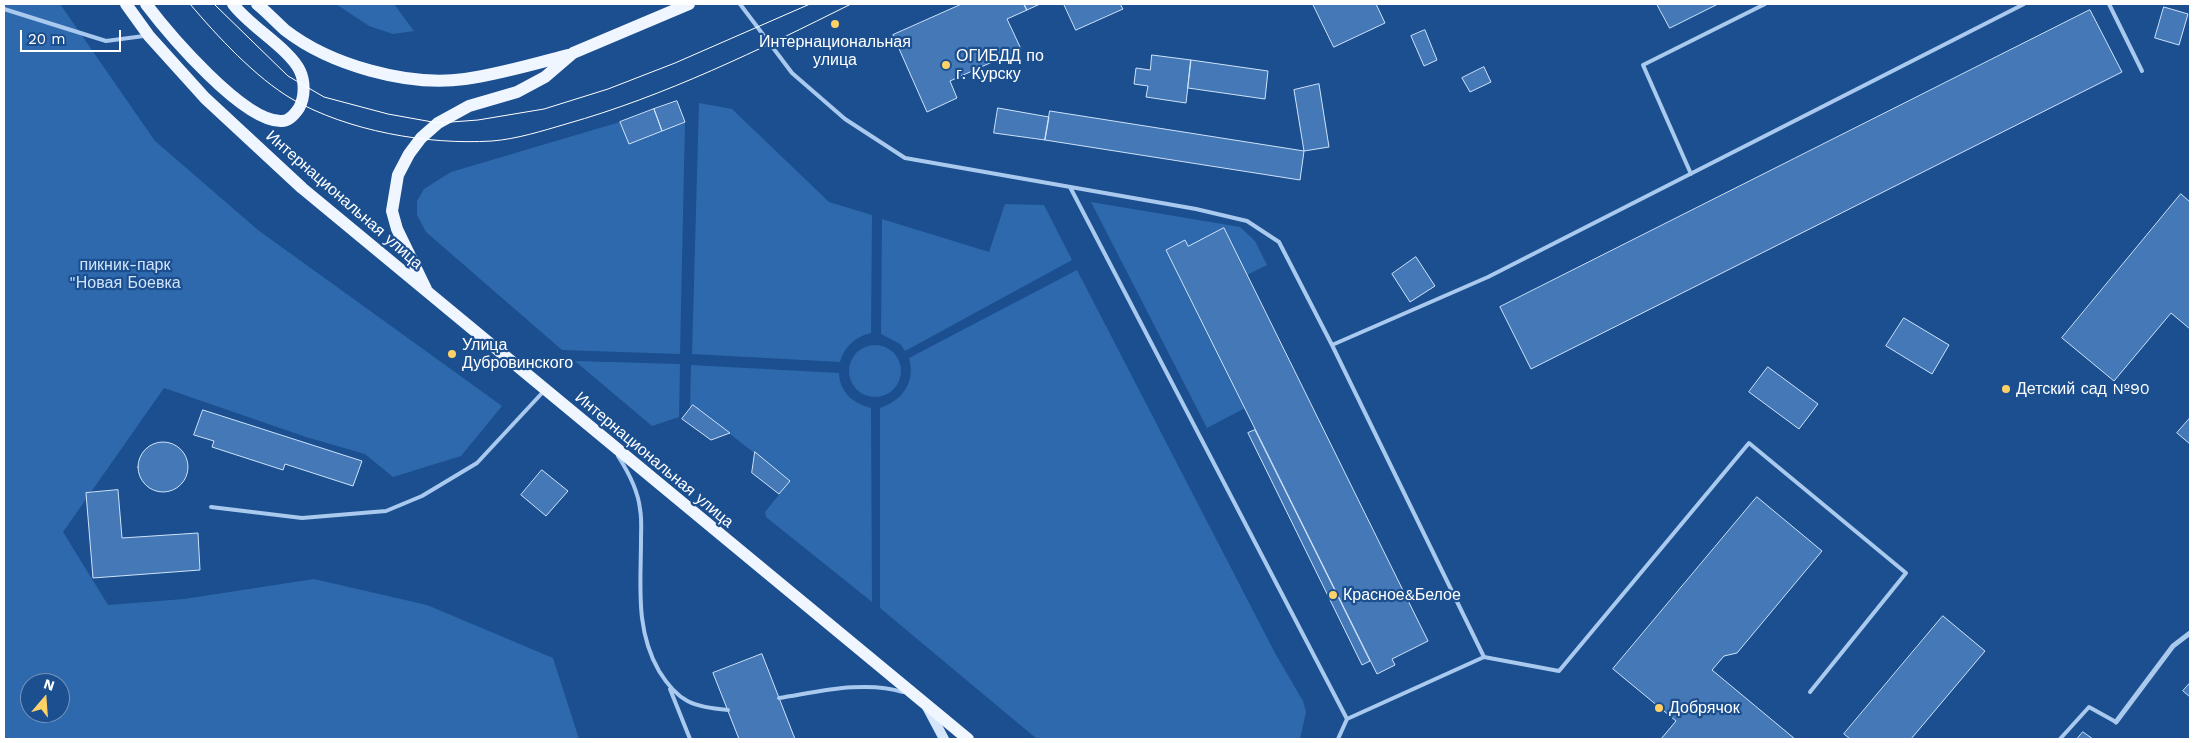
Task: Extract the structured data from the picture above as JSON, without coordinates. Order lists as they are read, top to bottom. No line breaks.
{"streets":{"main road":["Интернациональная улица"]},"parks":["пикник-парк \"Новая Боевка"],"places":["Интернациональная улица","ОГИБДД по г. Курску","Улица Дубровинского","Детский сад №90","Красное&Белое","Добрячок"],"scale_bar":"20 m","north":"top"}
